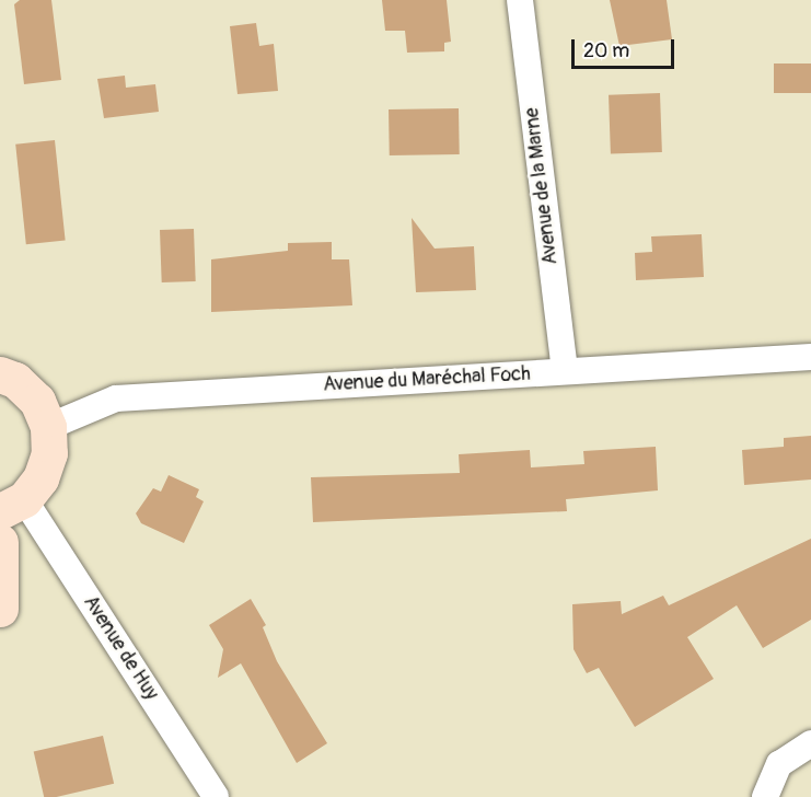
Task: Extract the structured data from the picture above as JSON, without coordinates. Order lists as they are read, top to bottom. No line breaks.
{"streets":{"street":["Avenue de la Marne","Avenue du Maréchal Foch","Avenue de Huy"]},"crossings":[["Avenue de la Marne","Avenue du Maréchal Foch"]],"scale_bar":"20 m"}
